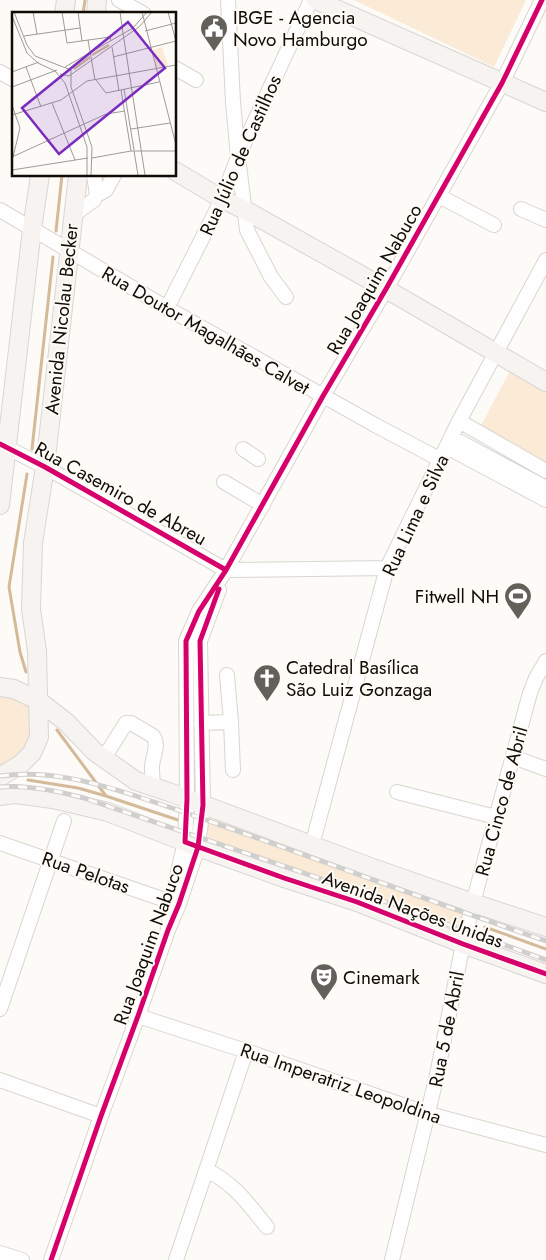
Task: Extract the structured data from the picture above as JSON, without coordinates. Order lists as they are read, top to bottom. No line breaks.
{"streets":{"main road":["Avenida Nicolau Becker","Avenida Nações Unidas"],"street":["Rua Júlio de Castilhos","Rua Joaquim Nabuco","Rua Doutor Magalhães Calvet","Rua Casemiro de Abreu","Rua Lima e Silva","Rua Cinco de Abril","Rua Pelotas","Rua 5 de Abril","Rua Imperatriz Leopoldina"]},"crossings":[["Rua Júlio de Castilhos","Rua Doutor Magalhães Calvet"],["Rua Joaquim Nabuco","Rua Doutor Magalhães Calvet"],["Rua Joaquim Nabuco","Rua Casemiro de Abreu"],["Rua Joaquim Nabuco","Rua Pelotas"],["Rua Joaquim Nabuco","Avenida Nações Unidas"],["Rua Joaquim Nabuco","Rua Imperatriz Leopoldina"],["Avenida Nicolau Becker","Rua Doutor Magalhães Calvet"],["Avenida Nicolau Becker","Rua Casemiro de Abreu"],["Avenida Nicolau Becker","Avenida Nações Unidas"],["Rua Doutor Magalhães Calvet","Rua Lima e Silva"],["Rua Lima e Silva","Avenida Nações Unidas"],["Rua Cinco de Abril","Avenida Nações Unidas"],["Rua Cinco de Abril","Rua 5 de Abril"],["Avenida Nações Unidas","Rua 5 de Abril"],["Rua 5 de Abril","Rua Imperatriz Leopoldina"]],"places":{"public building":["IBGE - Agencia Novo Hamburgo"],"sports":["Fitwell NH"],"church":["Catedral Basílica São Luiz Gonzaga"],"theatre":["Cinemark"]}}
